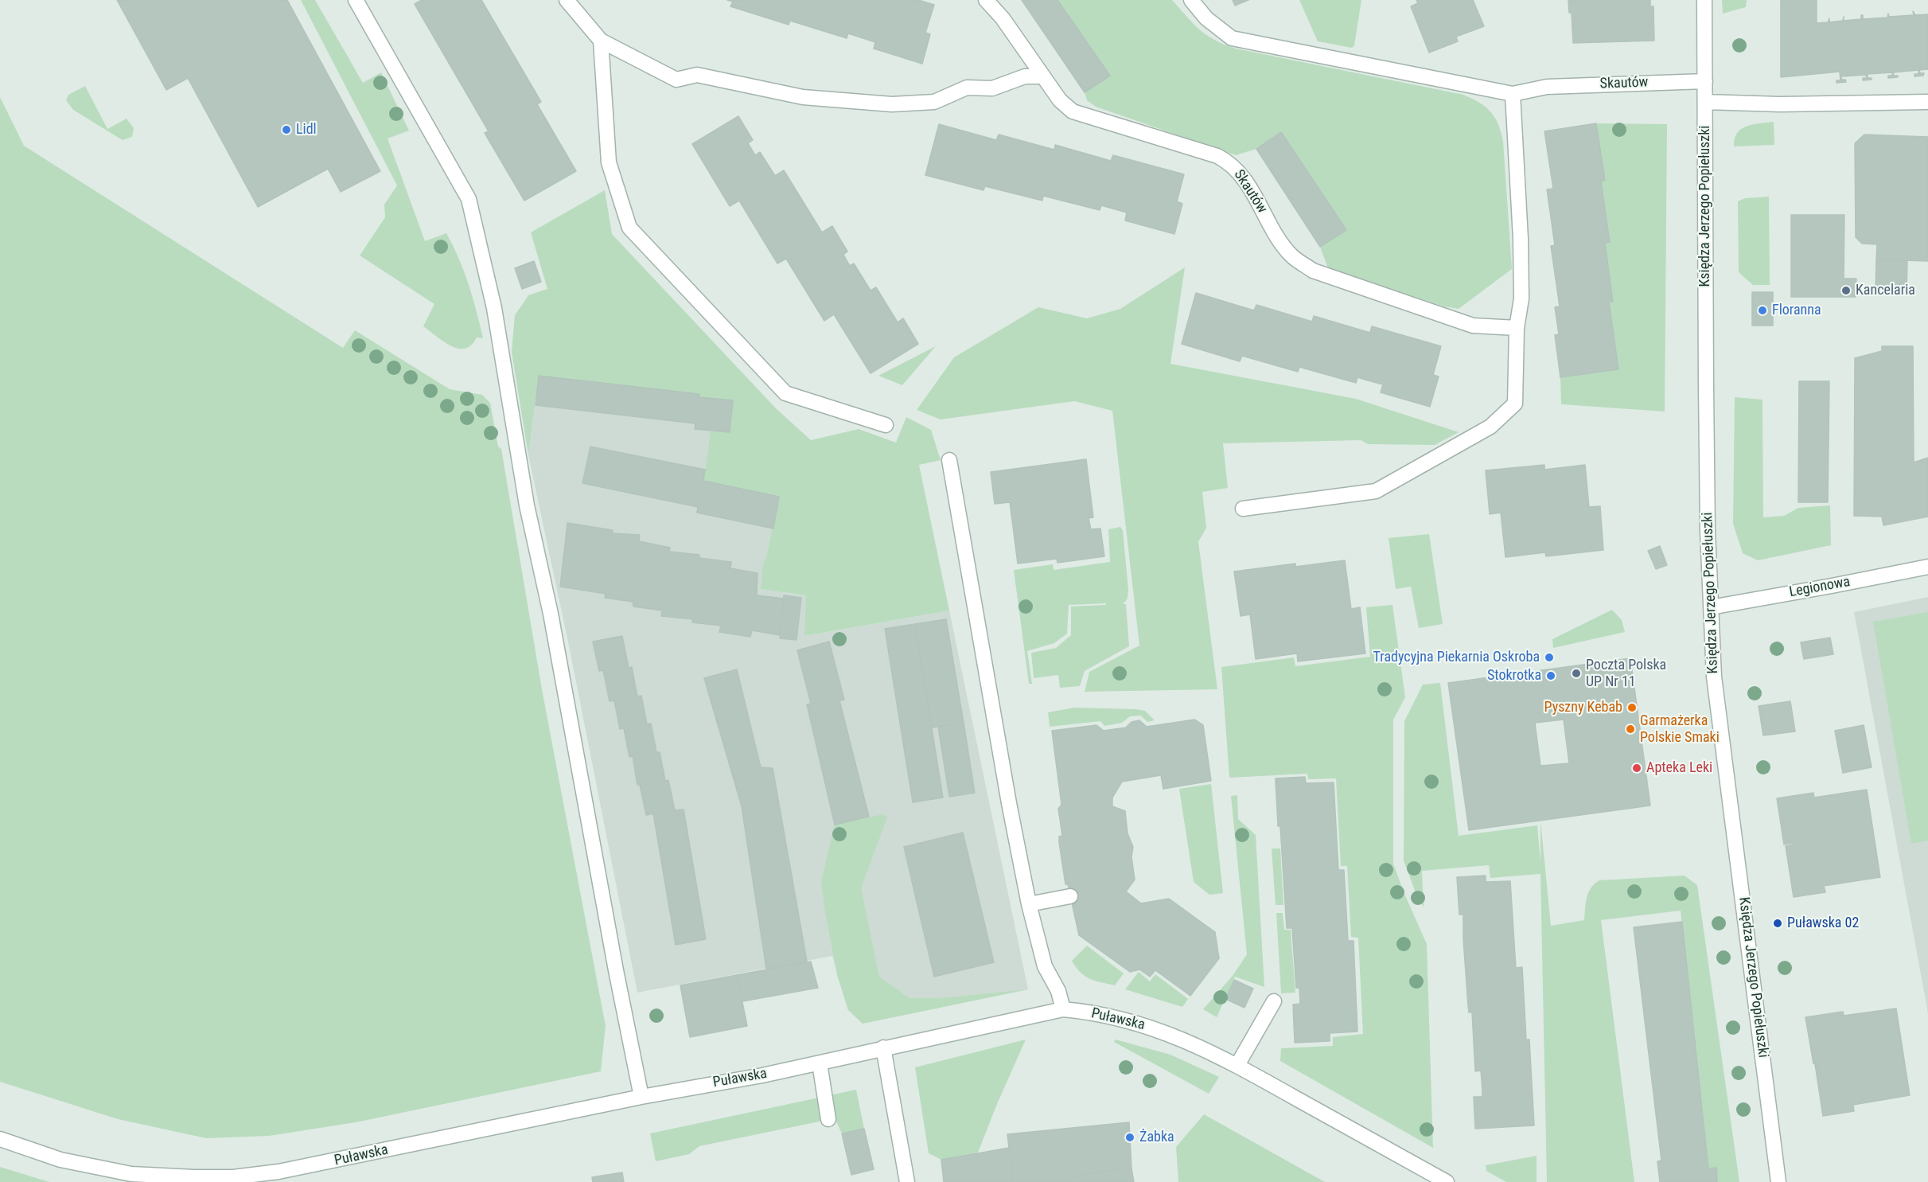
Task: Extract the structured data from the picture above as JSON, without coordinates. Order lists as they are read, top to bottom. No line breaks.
{"streets":{"street":["Skautów","Księdza Jerzego Popiełuszki","Legionowa","Puławska"]},"crossings":[["Skautów","Księdza Jerzego Popiełuszki"],["Księdza Jerzego Popiełuszki","Legionowa"]],"places":["Lidl","Kancelaria","Floranna","Tradycyjna Piekarnia Oskroba","Poczta Polska UP Nr 11","Stokrotka","Pyszny Kebab","Garmażerka Polskie Smaki","Apteka Leki","Puławska 02","Żabka"]}
